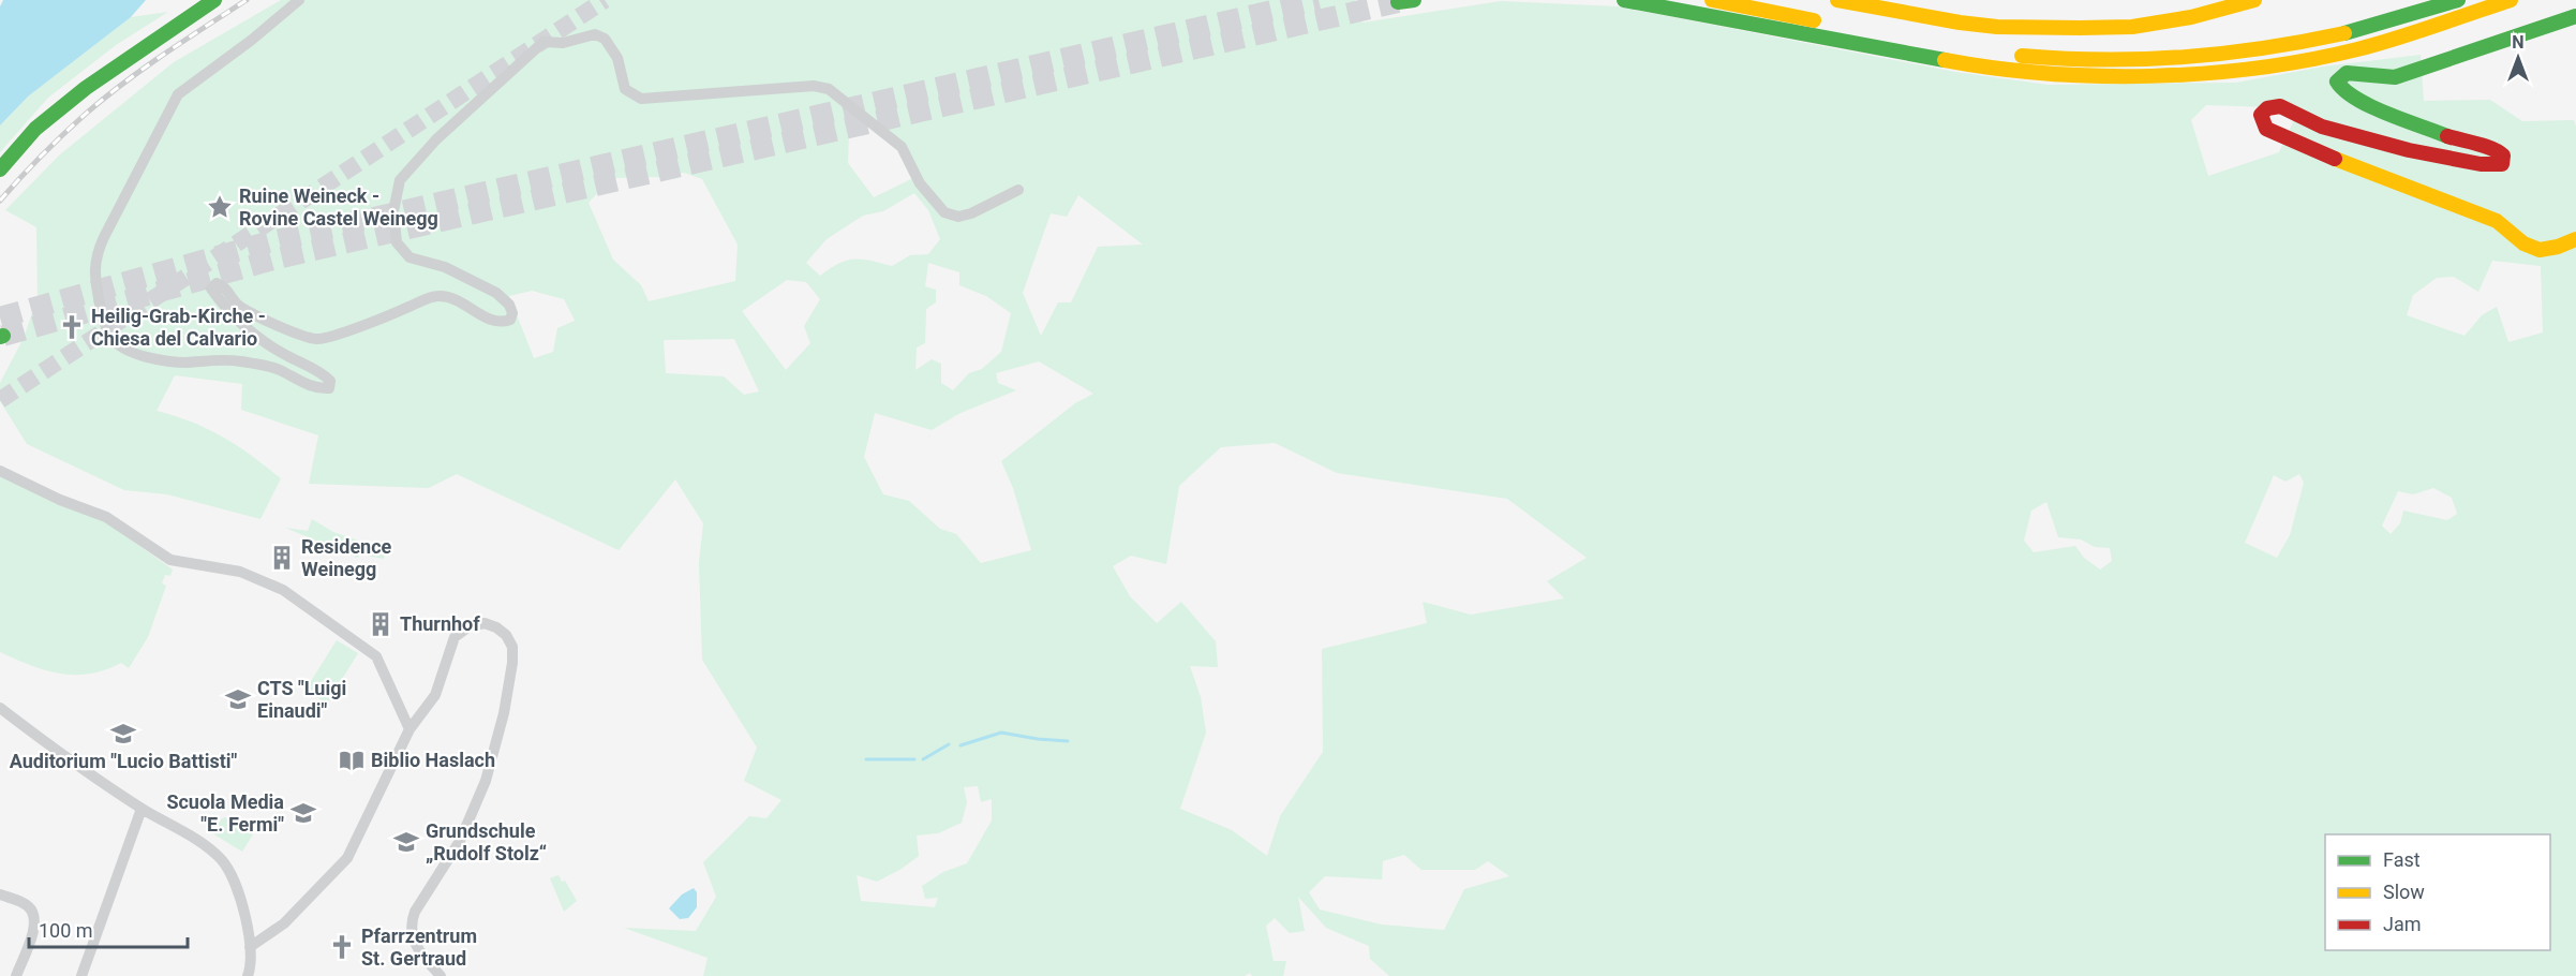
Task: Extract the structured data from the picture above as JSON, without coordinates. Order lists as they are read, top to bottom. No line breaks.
{"places":{"place":["Ruine Weineck - Rovine Castel Weinegg"],"church":["Heilig-Grab-Kirche - Chiesa del Calvario","Pfarrzentrum St. Gertraud"],"building":["Residence Weinegg","Thurnhof"],"school or university":["CTS \"Luigi Einaudi\"","Auditorium \"Lucio Battisti\"","Scuola Media \"E. Fermi\"","Grundschule „Rudolf Stolz“"],"library":["Biblio Haslach"]},"legend":["Fast","Slow","Jam"],"scale_bar":"100 m","north":"top"}
